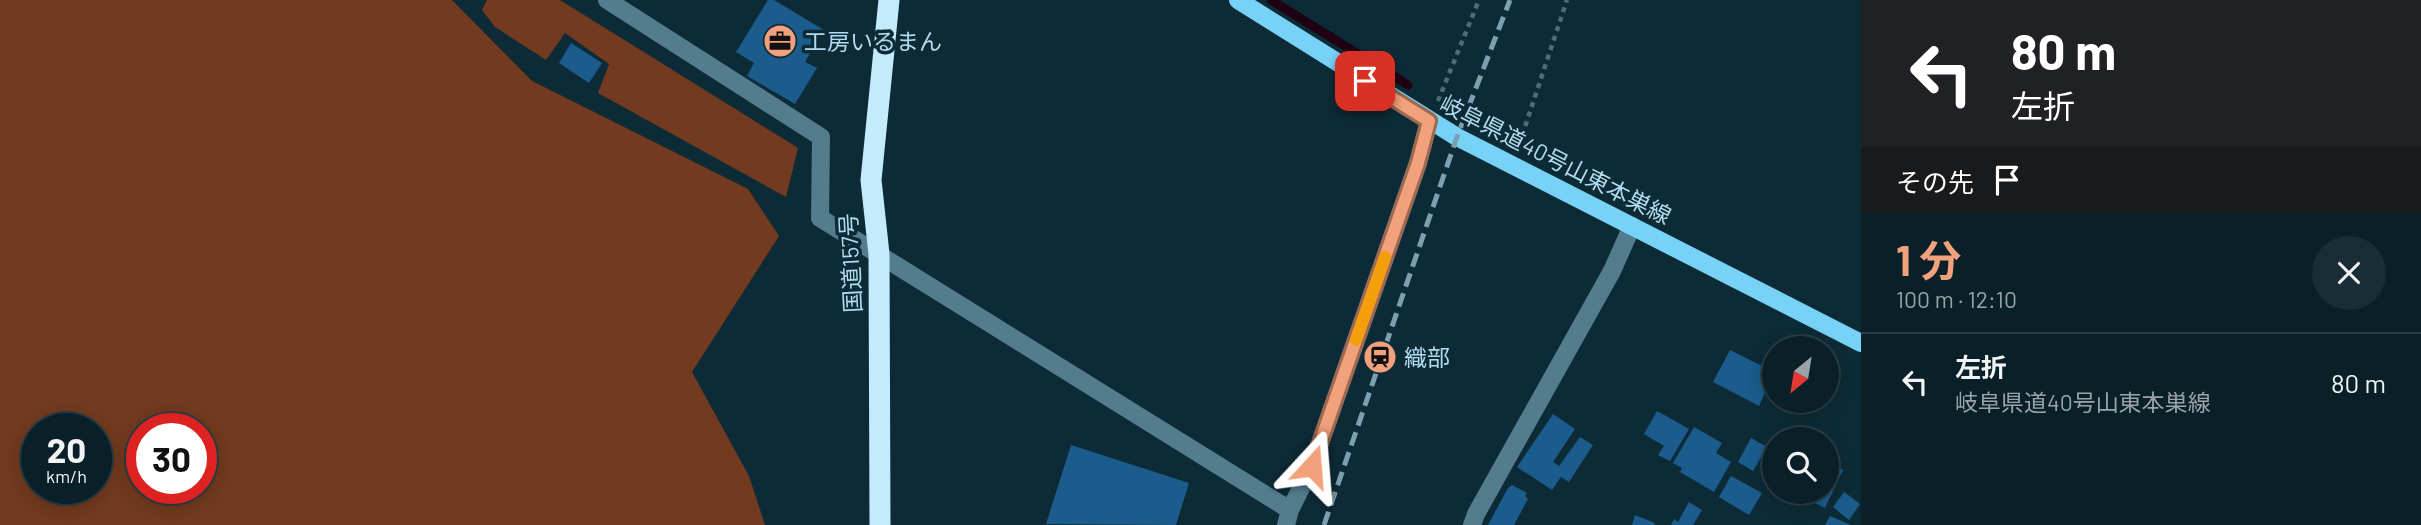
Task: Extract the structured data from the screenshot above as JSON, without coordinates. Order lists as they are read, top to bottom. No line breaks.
{"streets":{"highway":["国道157号"],"main road":["岐阜県道40号山東本巣線"]},"places":{"office":["工房いるまん"],"station":["織部"]},"north":"bottom left","page":{"turn":["80 m","左折"],"then":"その先","heading":["1 分","100 m · 12:10"],"list":[{"name":"左折","note":"岐阜県道40号山東本巣線","value":"80 m"}],"speed":"20 km/h","limit":"30"}}
